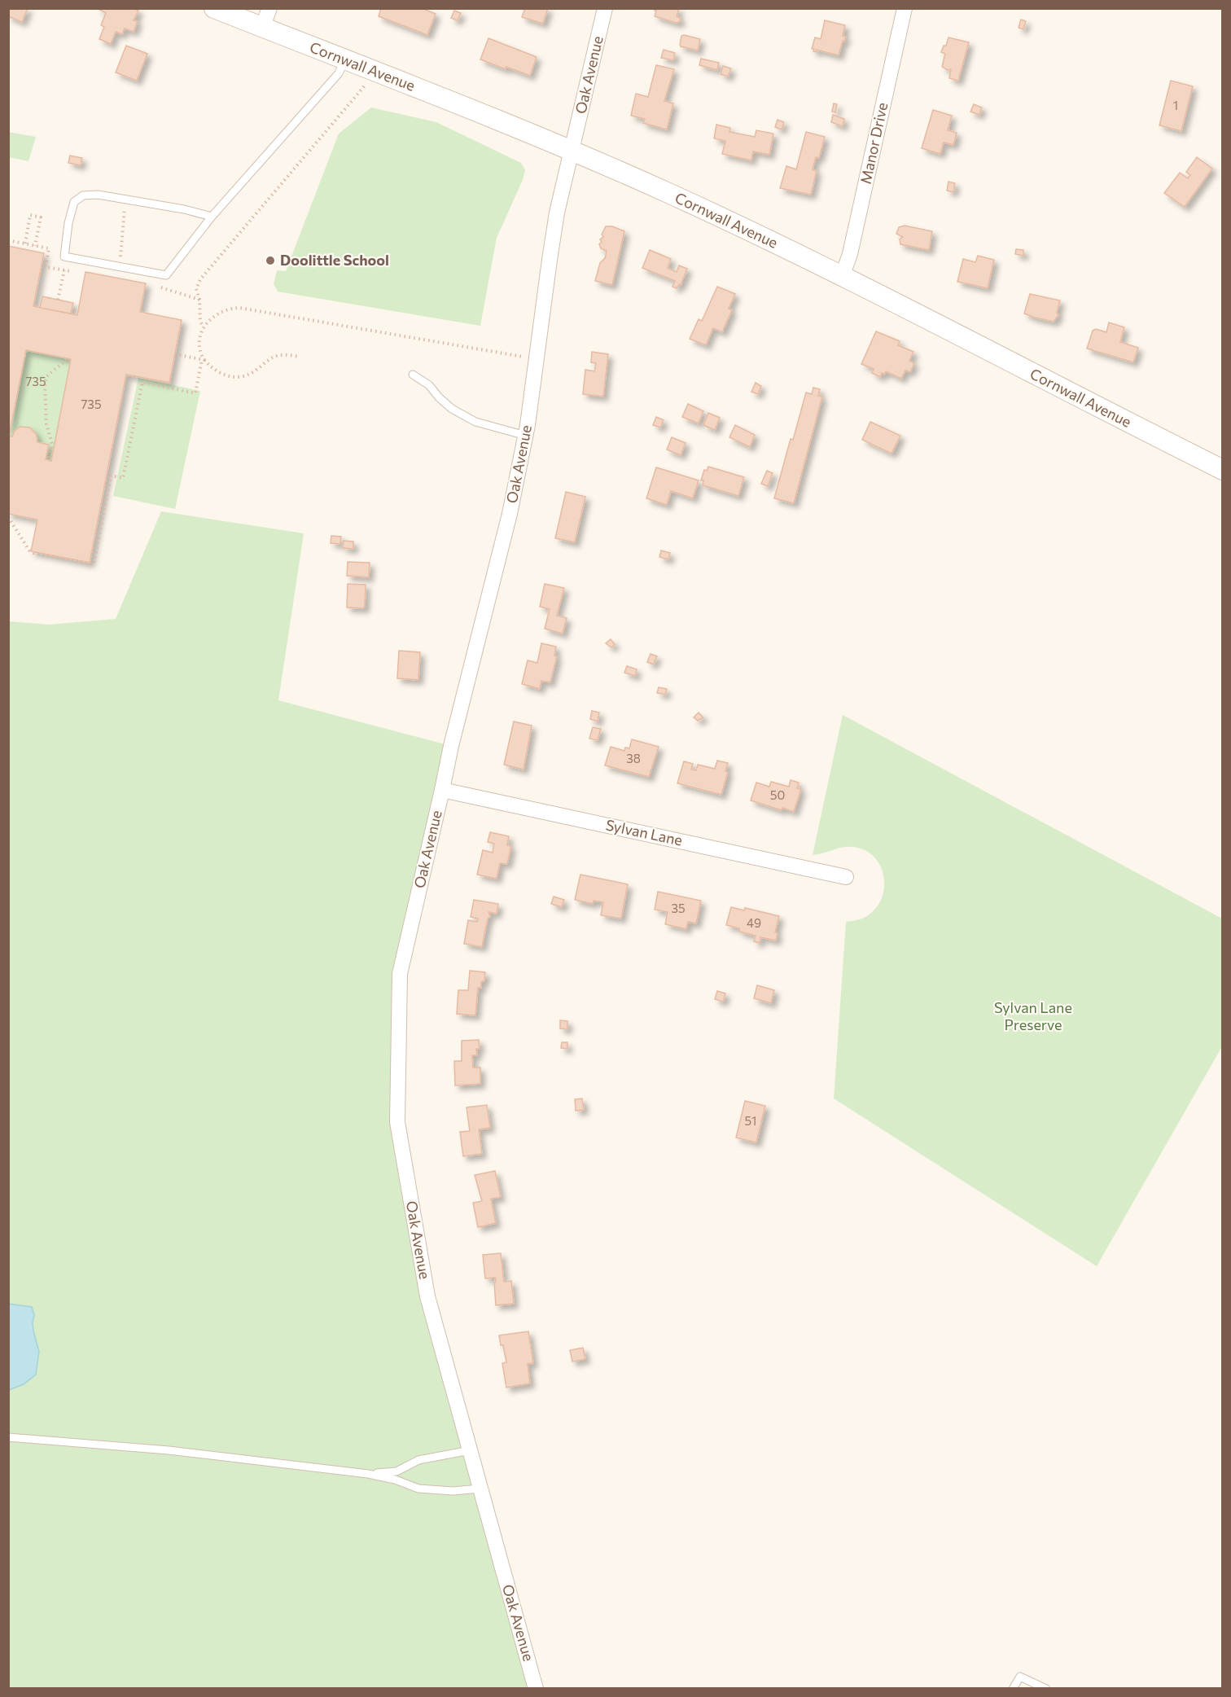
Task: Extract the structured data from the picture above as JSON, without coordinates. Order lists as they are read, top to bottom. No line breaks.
{"streets":{"street":["Cornwall Avenue","Oak Avenue","Manor Drive","Sylvan Lane"]},"crossings":[["Cornwall Avenue","Oak Avenue"],["Cornwall Avenue","Manor Drive"],["Oak Avenue","Sylvan Lane"]],"parks":["Sylvan Lane Preserve"],"places":["Doolittle School"],"house_numbers":["1","735","735","38","50","35","49","51"]}
